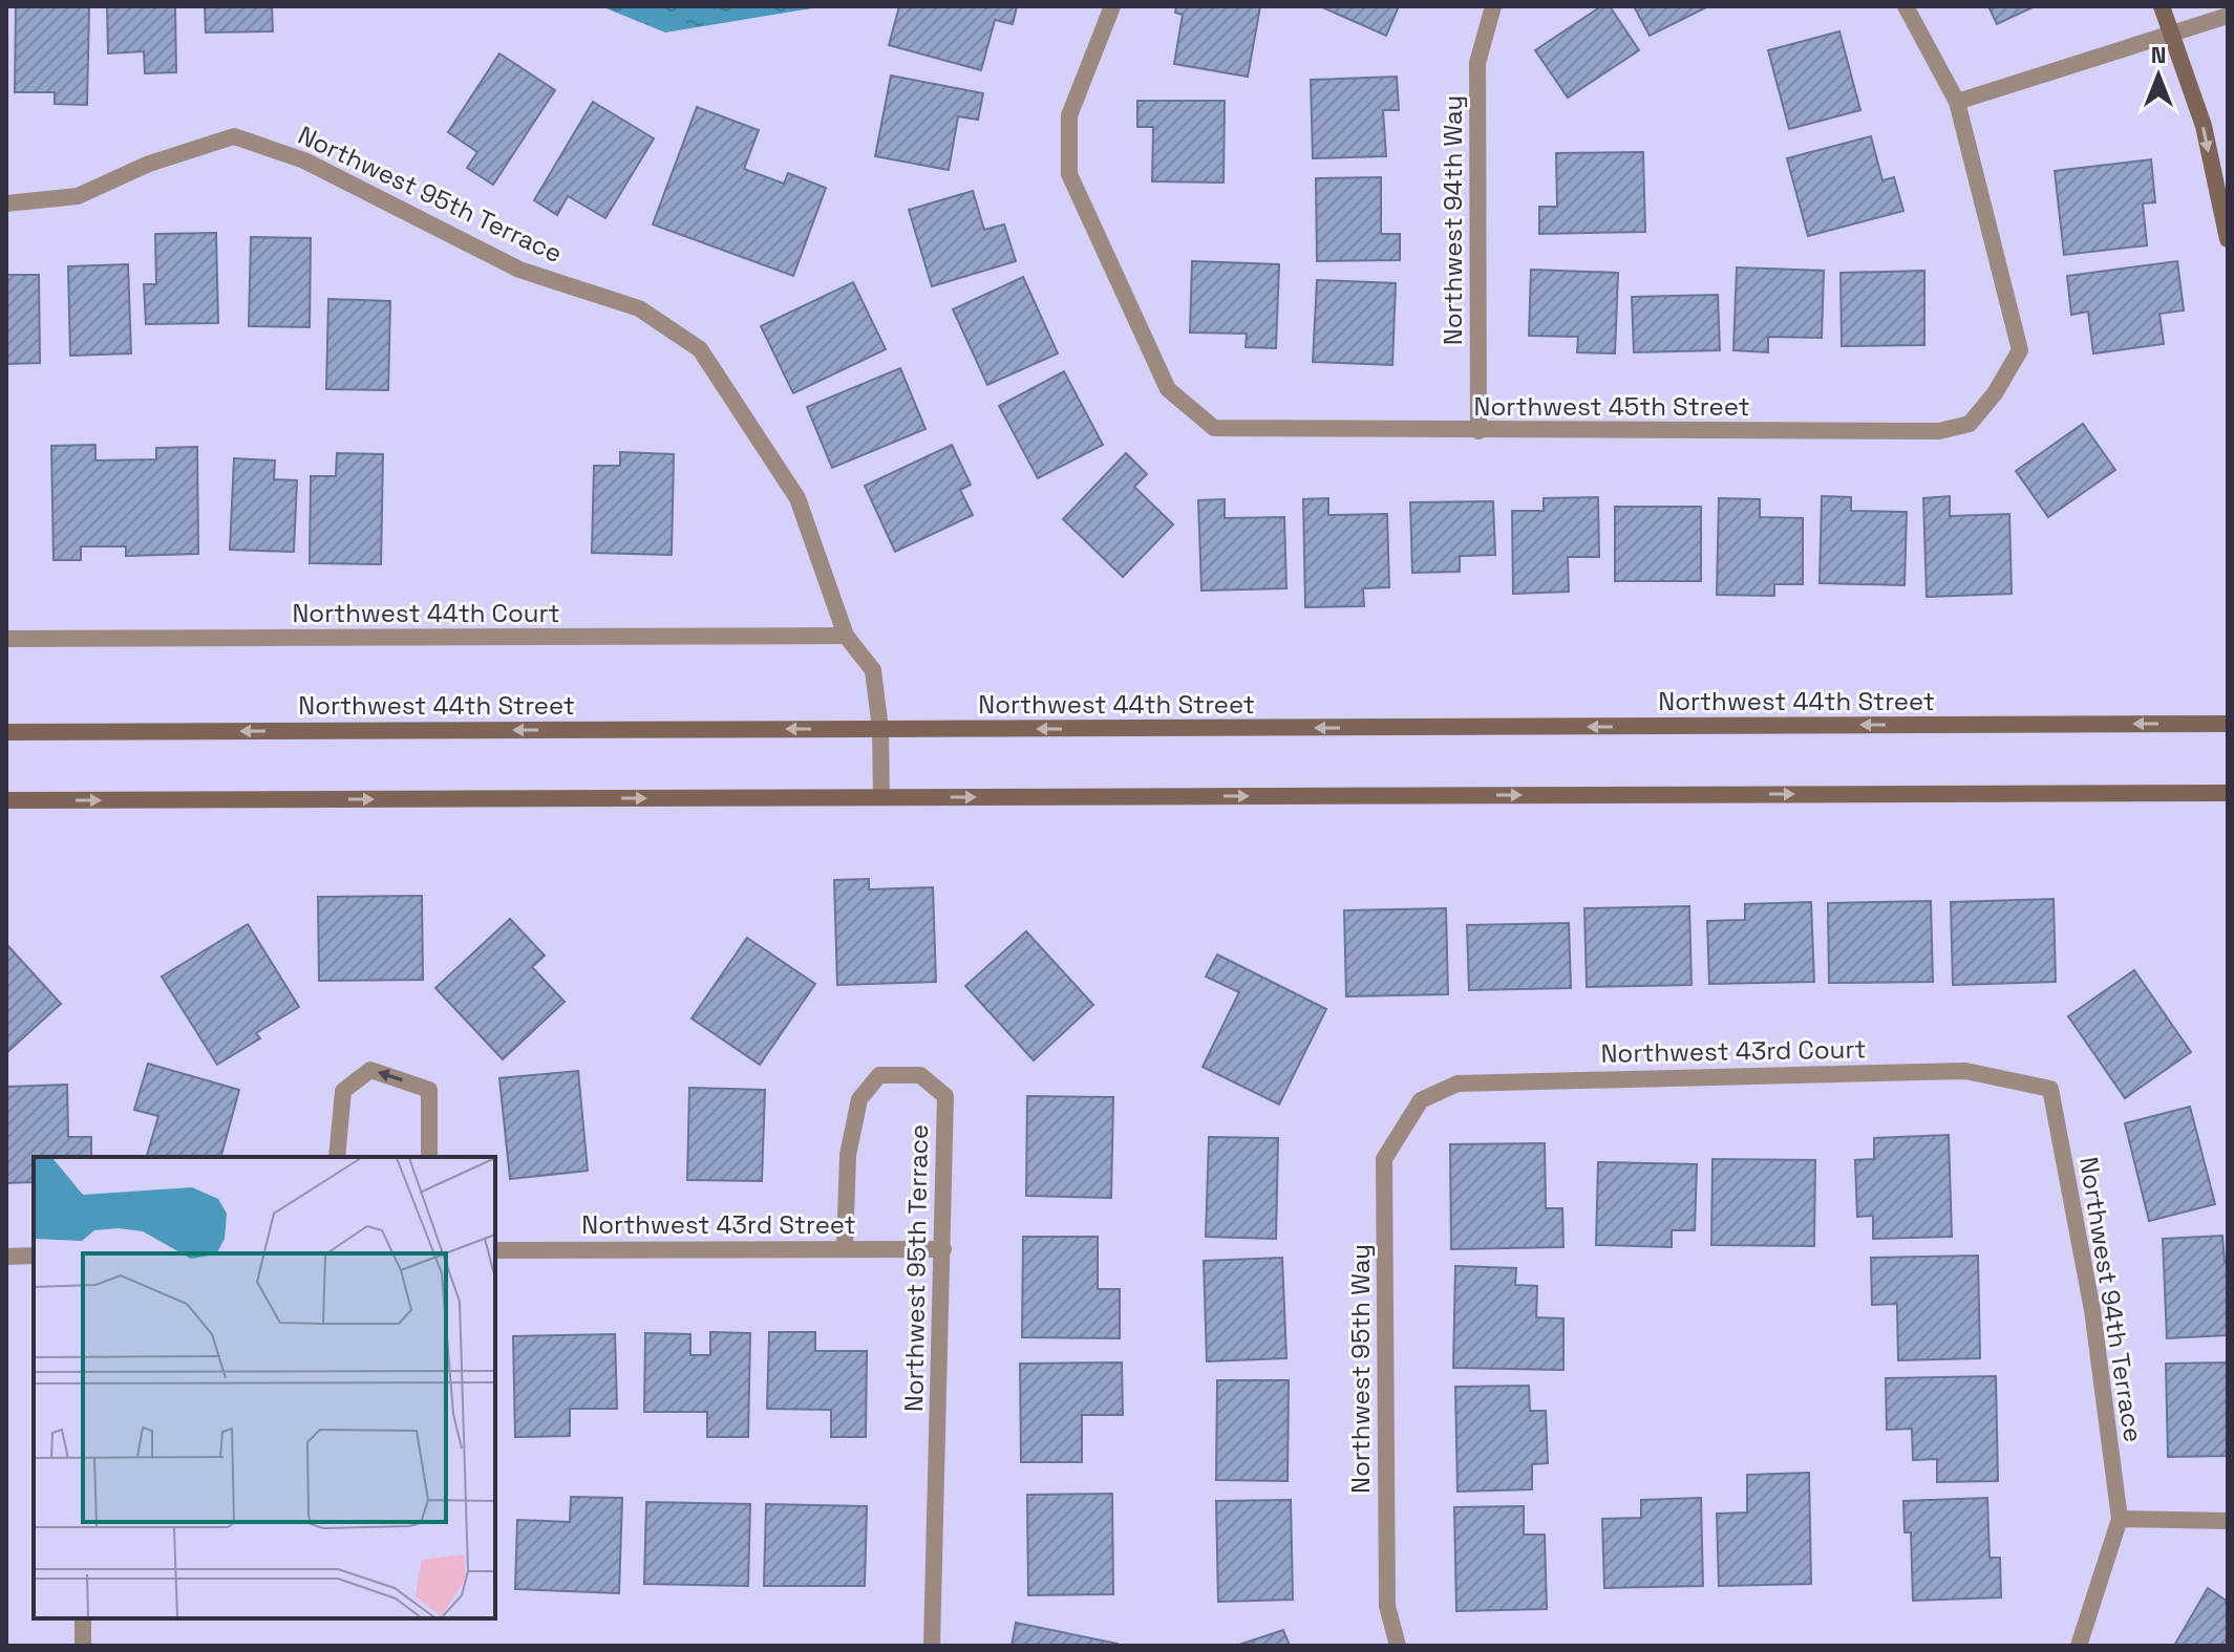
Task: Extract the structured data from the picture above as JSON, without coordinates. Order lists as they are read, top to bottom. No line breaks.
{"streets":{"street":["Northwest 95th Terrace","Northwest 94th Way","Northwest 45th Street","Northwest 44th Court","Northwest 44th Street","Northwest 43rd Court","Northwest 43rd Street","Northwest 94th Terrace","Northwest 95th Way"]},"crossings":[["Northwest 95th Terrace","Northwest 44th Court"],["Northwest 95th Terrace","Northwest 44th Street"],["Northwest 95th Terrace","Northwest 43rd Street"],["Northwest 94th Way","Northwest 45th Street"],["Northwest 43rd Court","Northwest 94th Terrace"],["Northwest 43rd Court","Northwest 95th Way"]],"north":"top"}
